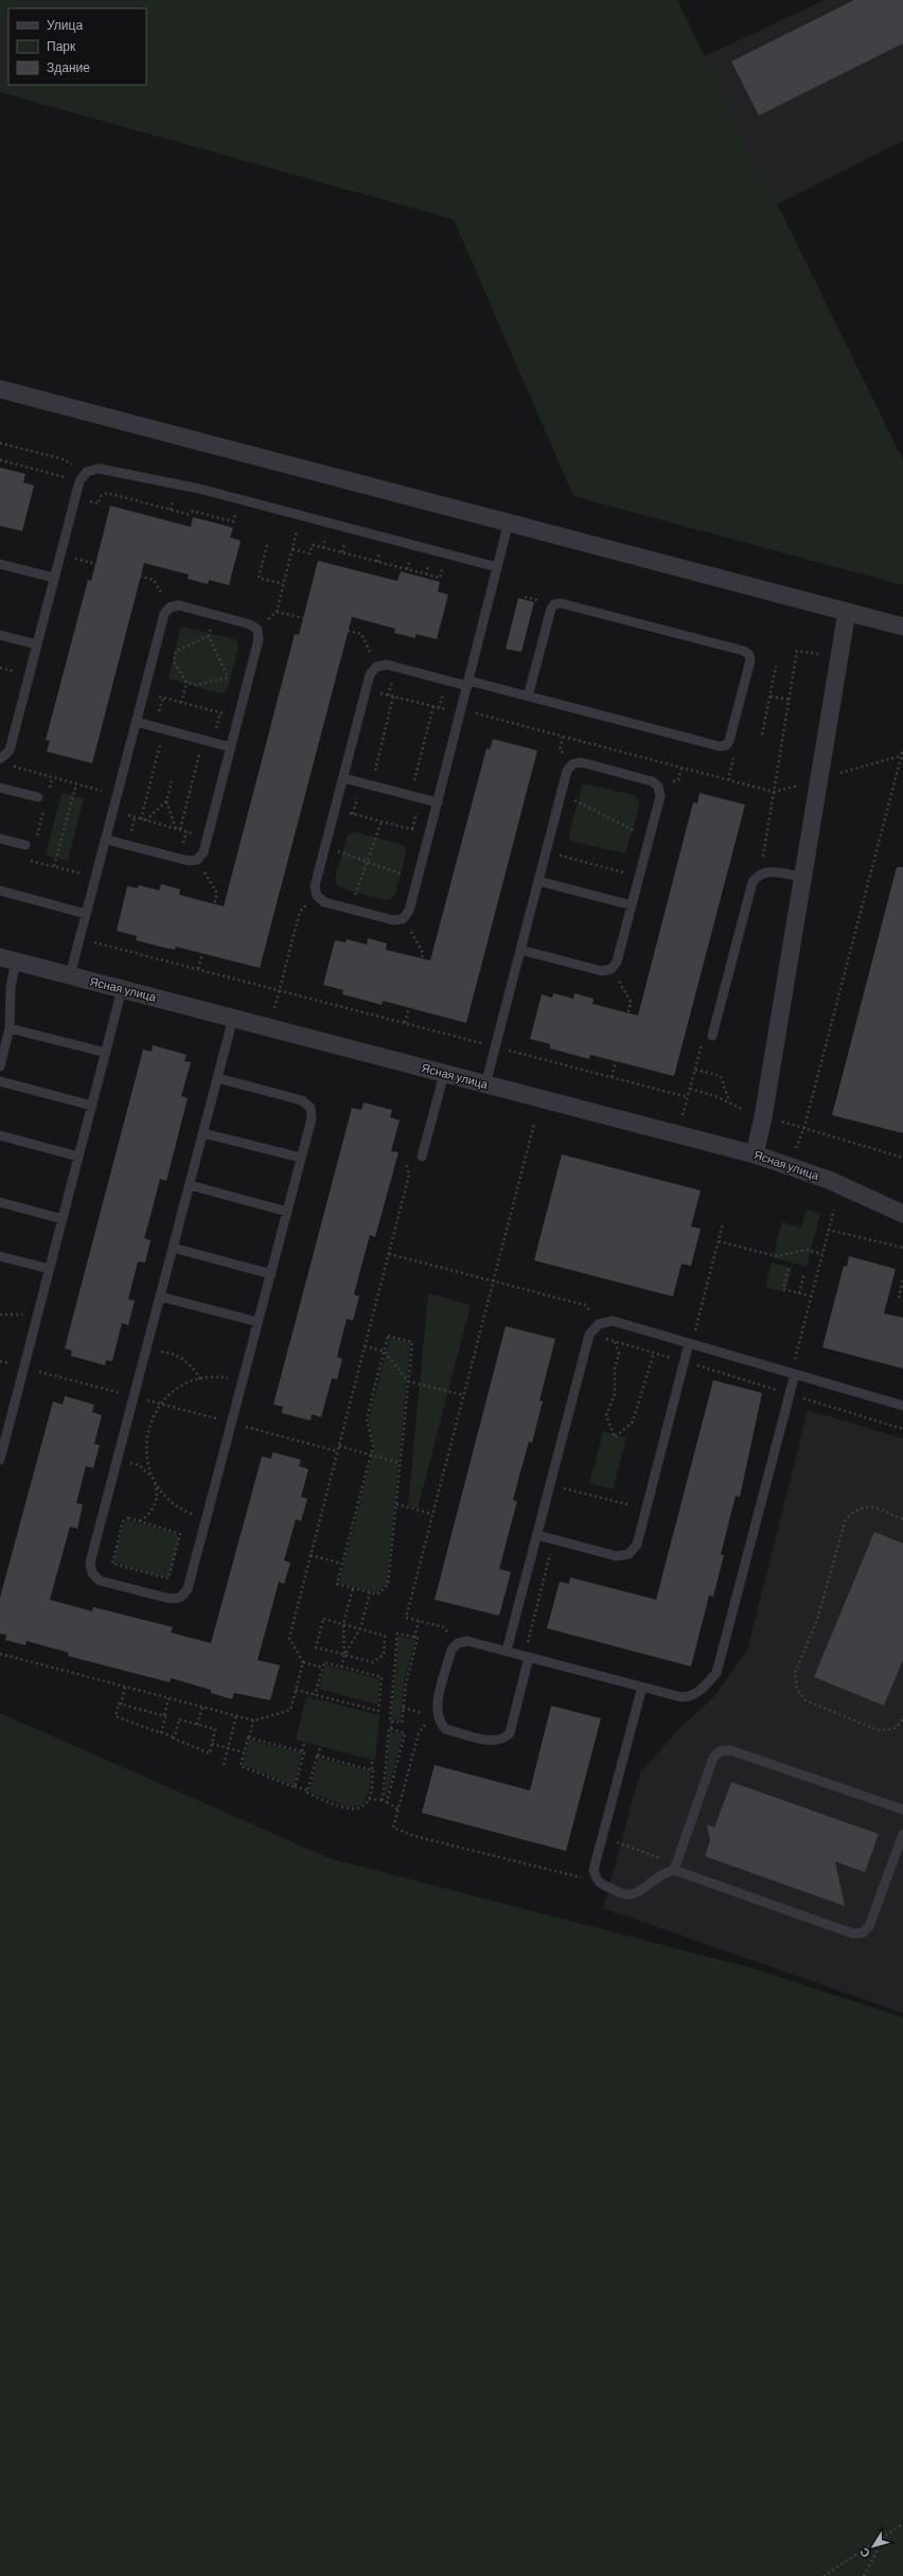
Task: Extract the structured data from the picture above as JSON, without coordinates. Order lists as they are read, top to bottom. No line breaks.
{"streets":{"street":["Ясная улица"]},"legend":["Улица","Парк","Здание"],"north":"bottom left"}
